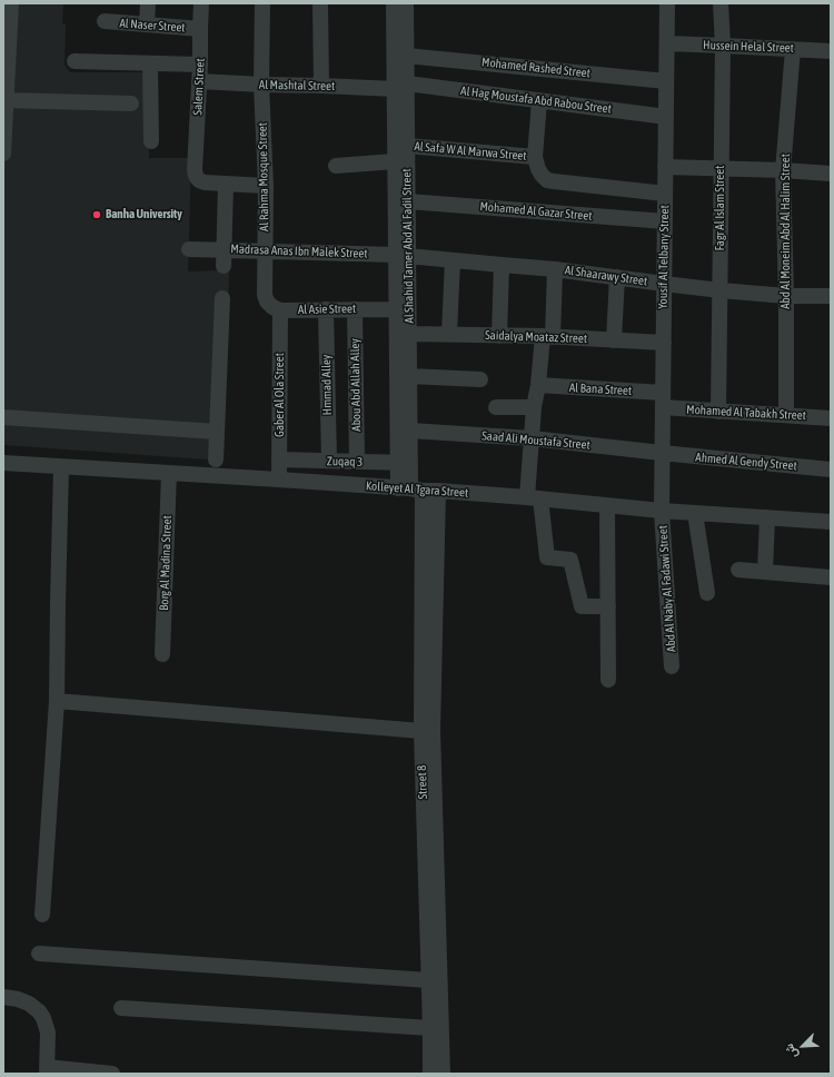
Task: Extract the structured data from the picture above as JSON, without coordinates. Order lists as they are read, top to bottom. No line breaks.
{"streets":{"street":["Al Naser Street","Hussein Helal Street","Mohamed Rashed Street","Al Mashtal Street","Salem Street","Al Hag Moustafa Abd Rabou Street","Al Safa W Al Marwa Street","Al Rahma Mosque Street","Fagr Al Islam Street","Mohamed Al Gazar Street","Abd Al Moneim Abd Al Halim Street","Al Shahid Tamer Abd Al Fadil Street","Madrasa Anas Ibn Malek Street","Yousif Al Telbany Street","Al Shaarawy Street","Al Asie Street","Saidalya Moataz Street","Hmmad Alley","Abou Abd Allah Alley","Al Bana Street","Gaber Al Ola Street","Mohamed Al Tabakh Street","Saad Ali Moustafa Street","Zuqaq 3","Ahmed Al Gendy Street","Kolleyet Al Tgara Street","Borg Al Madina Street","Abd Al Naby Al Fadawi Street","Street 8"]},"crossings":[["Al Naser Street","Salem Street"],["Hussein Helal Street","Fagr Al Islam Street"],["Hussein Helal Street","Abd Al Moneim Abd Al Halim Street"],["Hussein Helal Street","Yousif Al Telbany Street"],["Mohamed Rashed Street","Al Shahid Tamer Abd Al Fadil Street"],["Mohamed Rashed Street","Yousif Al Telbany Street"],["Al Mashtal Street","Salem Street"],["Al Mashtal Street","Al Hag Moustafa Abd Rabou Street"],["Al Mashtal Street","Al Rahma Mosque Street"],["Al Mashtal Street","Al Shahid Tamer Abd Al Fadil Street"],["Al Hag Moustafa Abd Rabou Street","Al Shahid Tamer Abd Al Fadil Street"],["Al Hag Moustafa Abd Rabou Street","Yousif Al Telbany Street"],["Al Safa W Al Marwa Street","Al Shahid Tamer Abd Al Fadil Street"],["Al Rahma Mosque Street","Madrasa Anas Ibn Malek Street"],["Al Rahma Mosque Street","Al Asie Street"],["Fagr Al Islam Street","Al Shaarawy Street"],["Fagr Al Islam Street","Mohamed Al Tabakh Street"],["Mohamed Al Gazar Street","Al Shahid Tamer Abd Al Fadil Street"],["Mohamed Al Gazar Street","Yousif Al Telbany Street"],["Abd Al Moneim Abd Al Halim Street","Al Shaarawy Street"],["Abd Al Moneim Abd Al Halim Street","Mohamed Al Tabakh Street"],["Al Shahid Tamer Abd Al Fadil Street","Madrasa Anas Ibn Malek Street"],["Al Shahid Tamer Abd Al Fadil Street","Al Shaarawy Street"],["Al Shahid Tamer Abd Al Fadil Street","Al Asie Street"],["Al Shahid Tamer Abd Al Fadil Street","Saidalya Moataz Street"],["Al Shahid Tamer Abd Al Fadil Street","Saad Ali Moustafa Street"],["Al Shahid Tamer Abd Al Fadil Street","Zuqaq 3"],["Al Shahid Tamer Abd Al Fadil Street","Kolleyet Al Tgara Street"],["Al Shahid Tamer Abd Al Fadil Street","Street 8"],["Madrasa Anas Ibn Malek Street","Al Shaarawy Street"],["Yousif Al Telbany Street","Al Shaarawy Street"],["Yousif Al Telbany Street","Saidalya Moataz Street"],["Yousif Al Telbany Street","Al Bana Street"],["Yousif Al Telbany Street","Mohamed Al Tabakh Street"],["Yousif Al Telbany Street","Saad Ali Moustafa Street"],["Yousif Al Telbany Street","Ahmed Al Gendy Street"],["Yousif Al Telbany Street","Kolleyet Al Tgara Street"],["Yousif Al Telbany Street","Abd Al Naby Al Fadawi Street"],["Al Asie Street","Hmmad Alley"],["Al Asie Street","Abou Abd Allah Alley"],["Al Asie Street","Gaber Al Ola Street"],["Hmmad Alley","Zuqaq 3"],["Abou Abd Allah Alley","Zuqaq 3"],["Al Bana Street","Mohamed Al Tabakh Street"],["Gaber Al Ola Street","Zuqaq 3"],["Gaber Al Ola Street","Kolleyet Al Tgara Street"],["Saad Ali Moustafa Street","Ahmed Al Gendy Street"],["Kolleyet Al Tgara Street","Borg Al Madina Street"],["Kolleyet Al Tgara Street","Abd Al Naby Al Fadawi Street"],["Kolleyet Al Tgara Street","Street 8"]],"places":["Banha University"],"north":"bottom left"}
